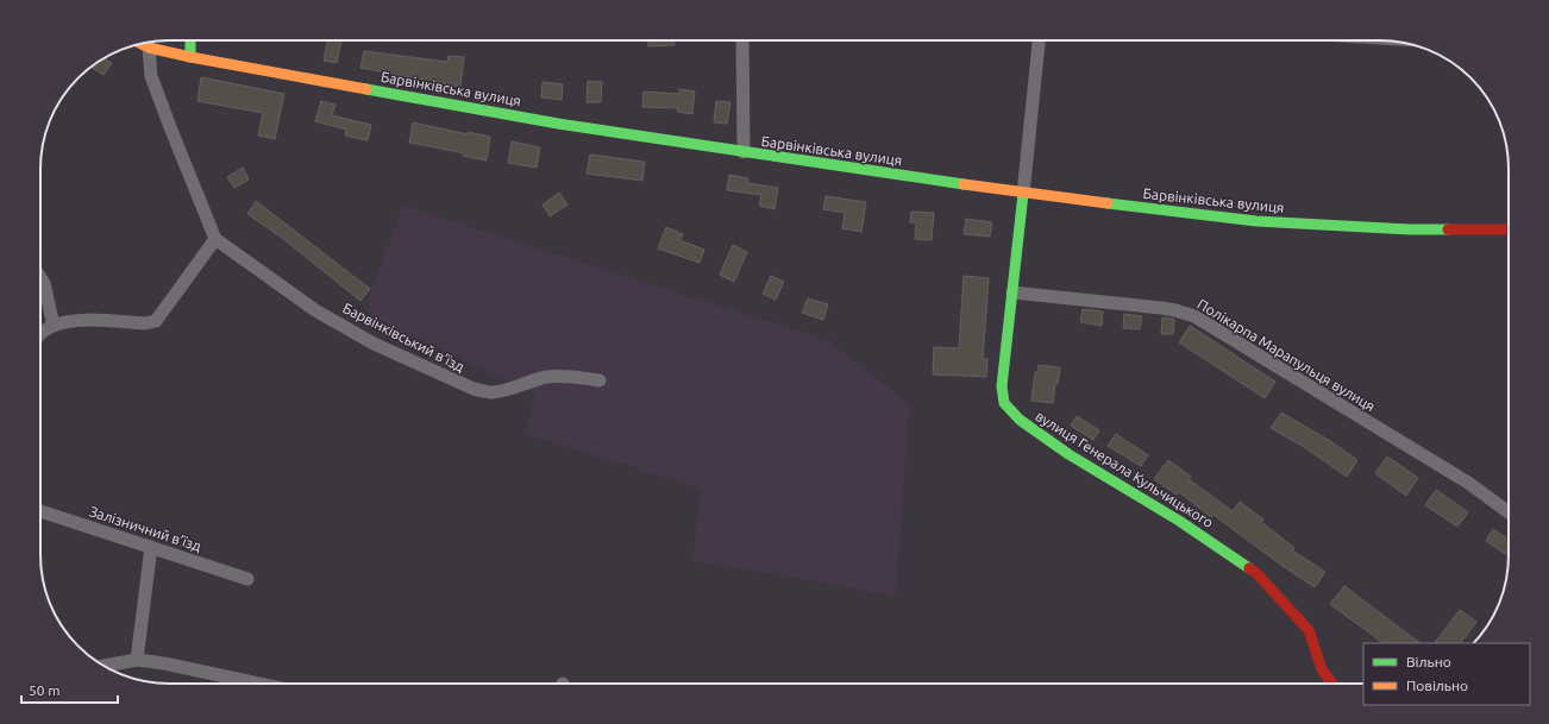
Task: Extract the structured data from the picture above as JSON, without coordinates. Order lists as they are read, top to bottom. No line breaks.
{"streets":{"street":["Барвінківська вулиця","Барвінківський в’їзд","Полікарпа Марапульця вулиця","вулиця Генерала Кульчицького","Залізничний в’їзд"]},"crossings":[["Барвінківська вулиця","вулиця Генерала Кульчицького"],["Полікарпа Марапульця вулиця","вулиця Генерала Кульчицького"]],"legend":["Вільно","Повільно"],"scale_bar":"50 m"}
